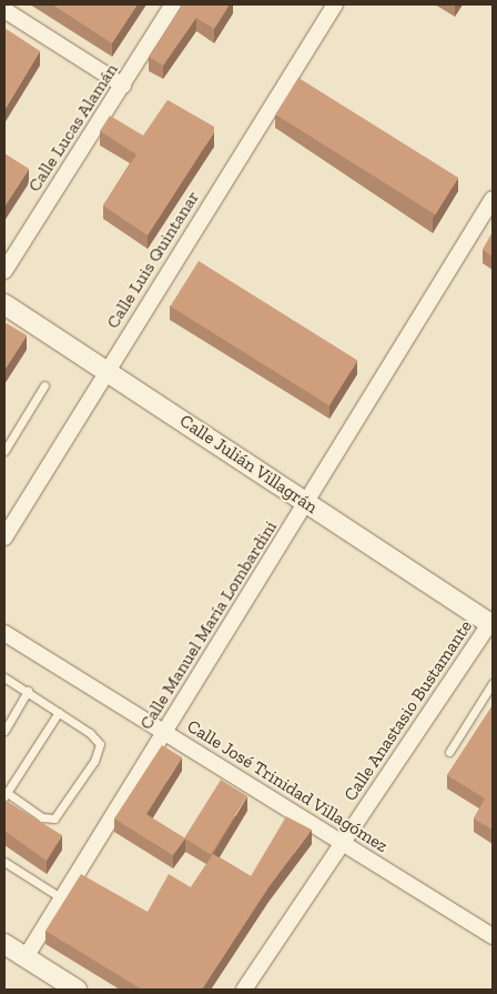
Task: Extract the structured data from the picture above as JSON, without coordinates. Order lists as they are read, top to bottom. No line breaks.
{"streets":{"street":["Calle Lucas Alamán","Calle Luis Quintanar","Calle Julián Villagrán","Calle Manuel María Lombardini","Calle Anastasio Bustamante","Calle José Trinidad Villagómez"]},"crossings":[["Calle Luis Quintanar","Calle Julián Villagrán"],["Calle Julián Villagrán","Calle Manuel María Lombardini"],["Calle Julián Villagrán","Calle Anastasio Bustamante"],["Calle Manuel María Lombardini","Calle José Trinidad Villagómez"],["Calle Anastasio Bustamante","Calle José Trinidad Villagómez"]]}
